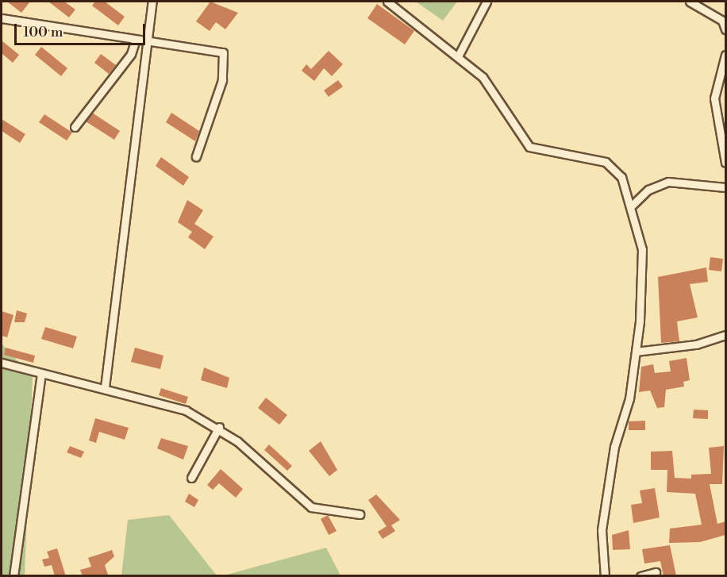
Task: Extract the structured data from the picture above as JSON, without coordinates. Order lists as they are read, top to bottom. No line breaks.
{"scale_bar":"100 m"}
